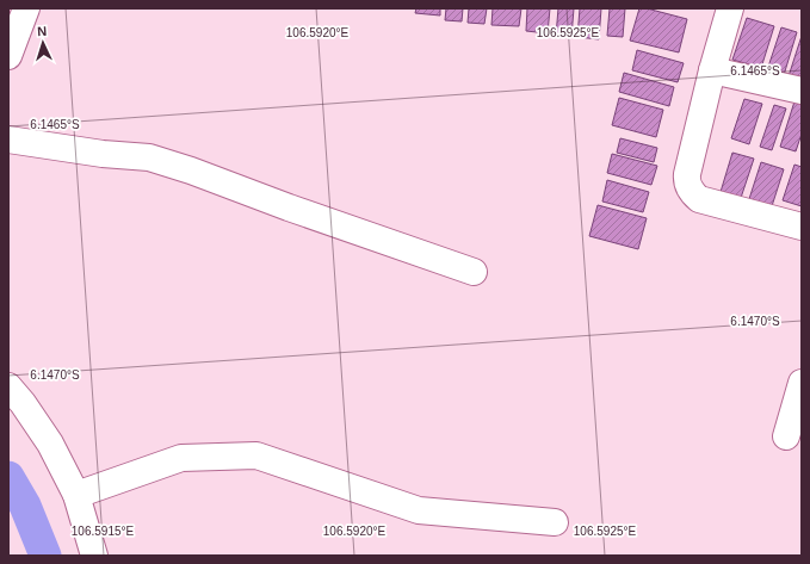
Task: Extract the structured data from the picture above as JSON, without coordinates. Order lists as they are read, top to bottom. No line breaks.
{"north":"top","coordinates":["106.5920°E","106.5925°E","6.1465°S","6.1470°S","106.5915°E"]}
